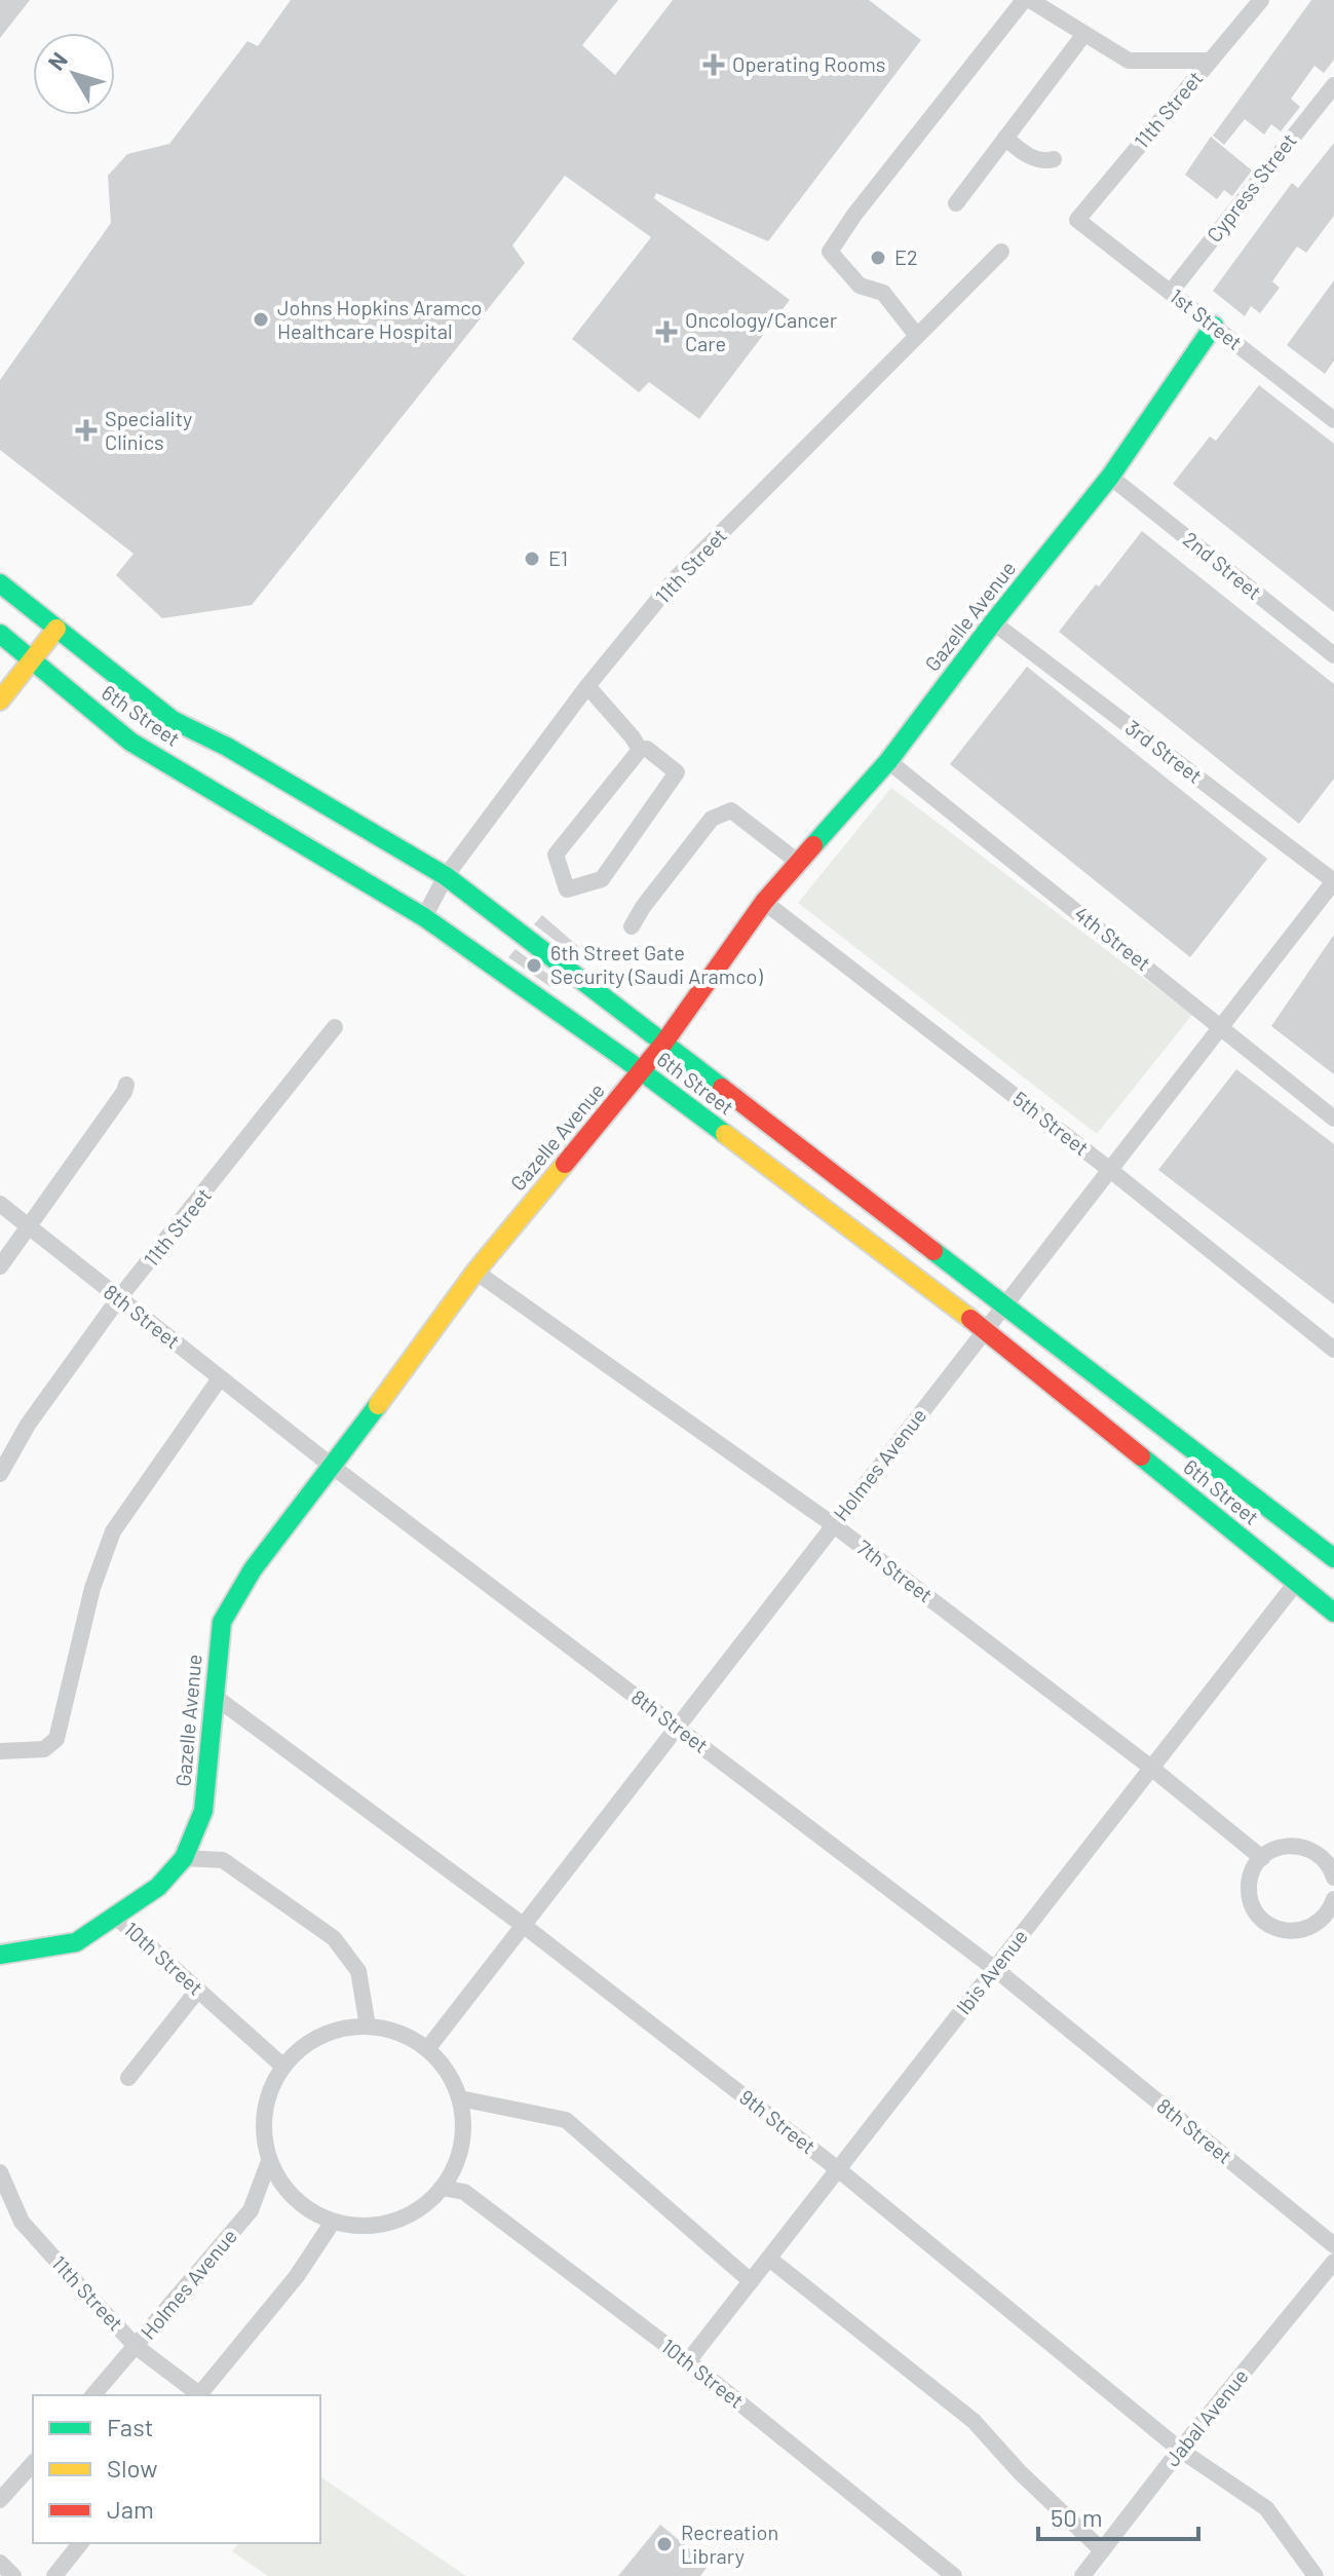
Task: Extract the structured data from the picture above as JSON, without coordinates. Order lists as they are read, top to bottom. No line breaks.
{"streets":{"main road":["Gazelle Avenue","6th Street"],"street":["11th Street","Cypress Street","1st Street","2nd Street","3rd Street","4th Street","5th Street","8th Street","Holmes Avenue","7th Street","10th Street","Ibis Avenue","9th Street","Jabal Avenue"]},"crossings":[["11th Street","1st Street"],["11th Street","6th Street"],["11th Street","8th Street"],["11th Street","Holmes Avenue"],["Cypress Street","1st Street"],["1st Street","Gazelle Avenue"],["2nd Street","Gazelle Avenue"],["Gazelle Avenue","6th Street"],["Gazelle Avenue","3rd Street"],["Gazelle Avenue","4th Street"],["Gazelle Avenue","5th Street"],["Gazelle Avenue","8th Street"],["Gazelle Avenue","7th Street"],["Gazelle Avenue","10th Street"],["Gazelle Avenue","9th Street"],["6th Street","Holmes Avenue"],["6th Street","Ibis Avenue"],["3rd Street","Holmes Avenue"],["4th Street","Holmes Avenue"],["5th Street","Holmes Avenue"],["8th Street","Holmes Avenue"],["8th Street","Ibis Avenue"],["Holmes Avenue","7th Street"],["Holmes Avenue","10th Street"],["Holmes Avenue","9th Street"],["7th Street","Ibis Avenue"],["10th Street","Ibis Avenue"],["Ibis Avenue","9th Street"],["9th Street","Jabal Avenue"]],"places":{"health":["Operating Rooms","Oncology/Cancer Care","Speciality Clinics"],"other":["E2","Johns Hopkins Aramco Healthcare Hospital","E1","6th Street Gate Security (Saudi Aramco)","Recreation Library"]},"legend":["Fast","Slow","Jam"],"scale_bar":"50 m","north":"top left"}
